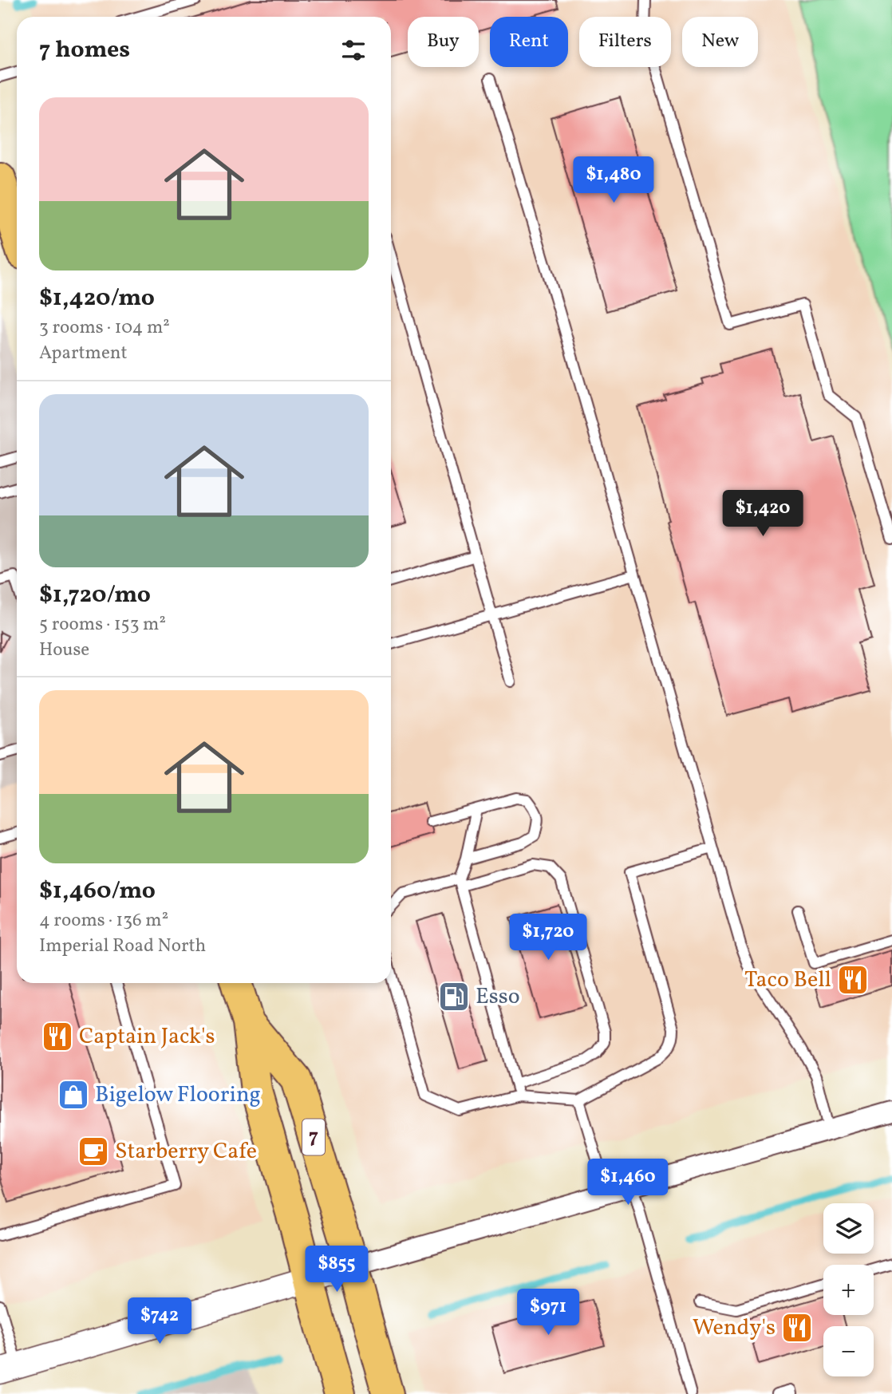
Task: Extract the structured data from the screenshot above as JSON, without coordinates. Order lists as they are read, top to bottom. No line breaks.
{"streets":{"main road":["7"]},"places":{"restaurant":["Taco Bell","Captain Jack's","Wendy's"],"fuel station":["Esso"],"shop":["Bigelow Flooring"],"cafe":["Starberry Cafe"]},"page":{"chip":["Buy","Rent","Filters","New"],"heading":"7 homes","list":[{"name":"$1,420/mo","note":"3 rooms · 104 m² · Apartment"},{"name":"$1,720/mo","note":"5 rooms · 153 m² · House"},{"name":"$1,460/mo","note":"4 rooms · 136 m² · Imperial Road North"}],"price":["$1,480","$1,420","$1,720","$1,460","$855","$971","$742"],"map_buttons":["+","−"]}}
